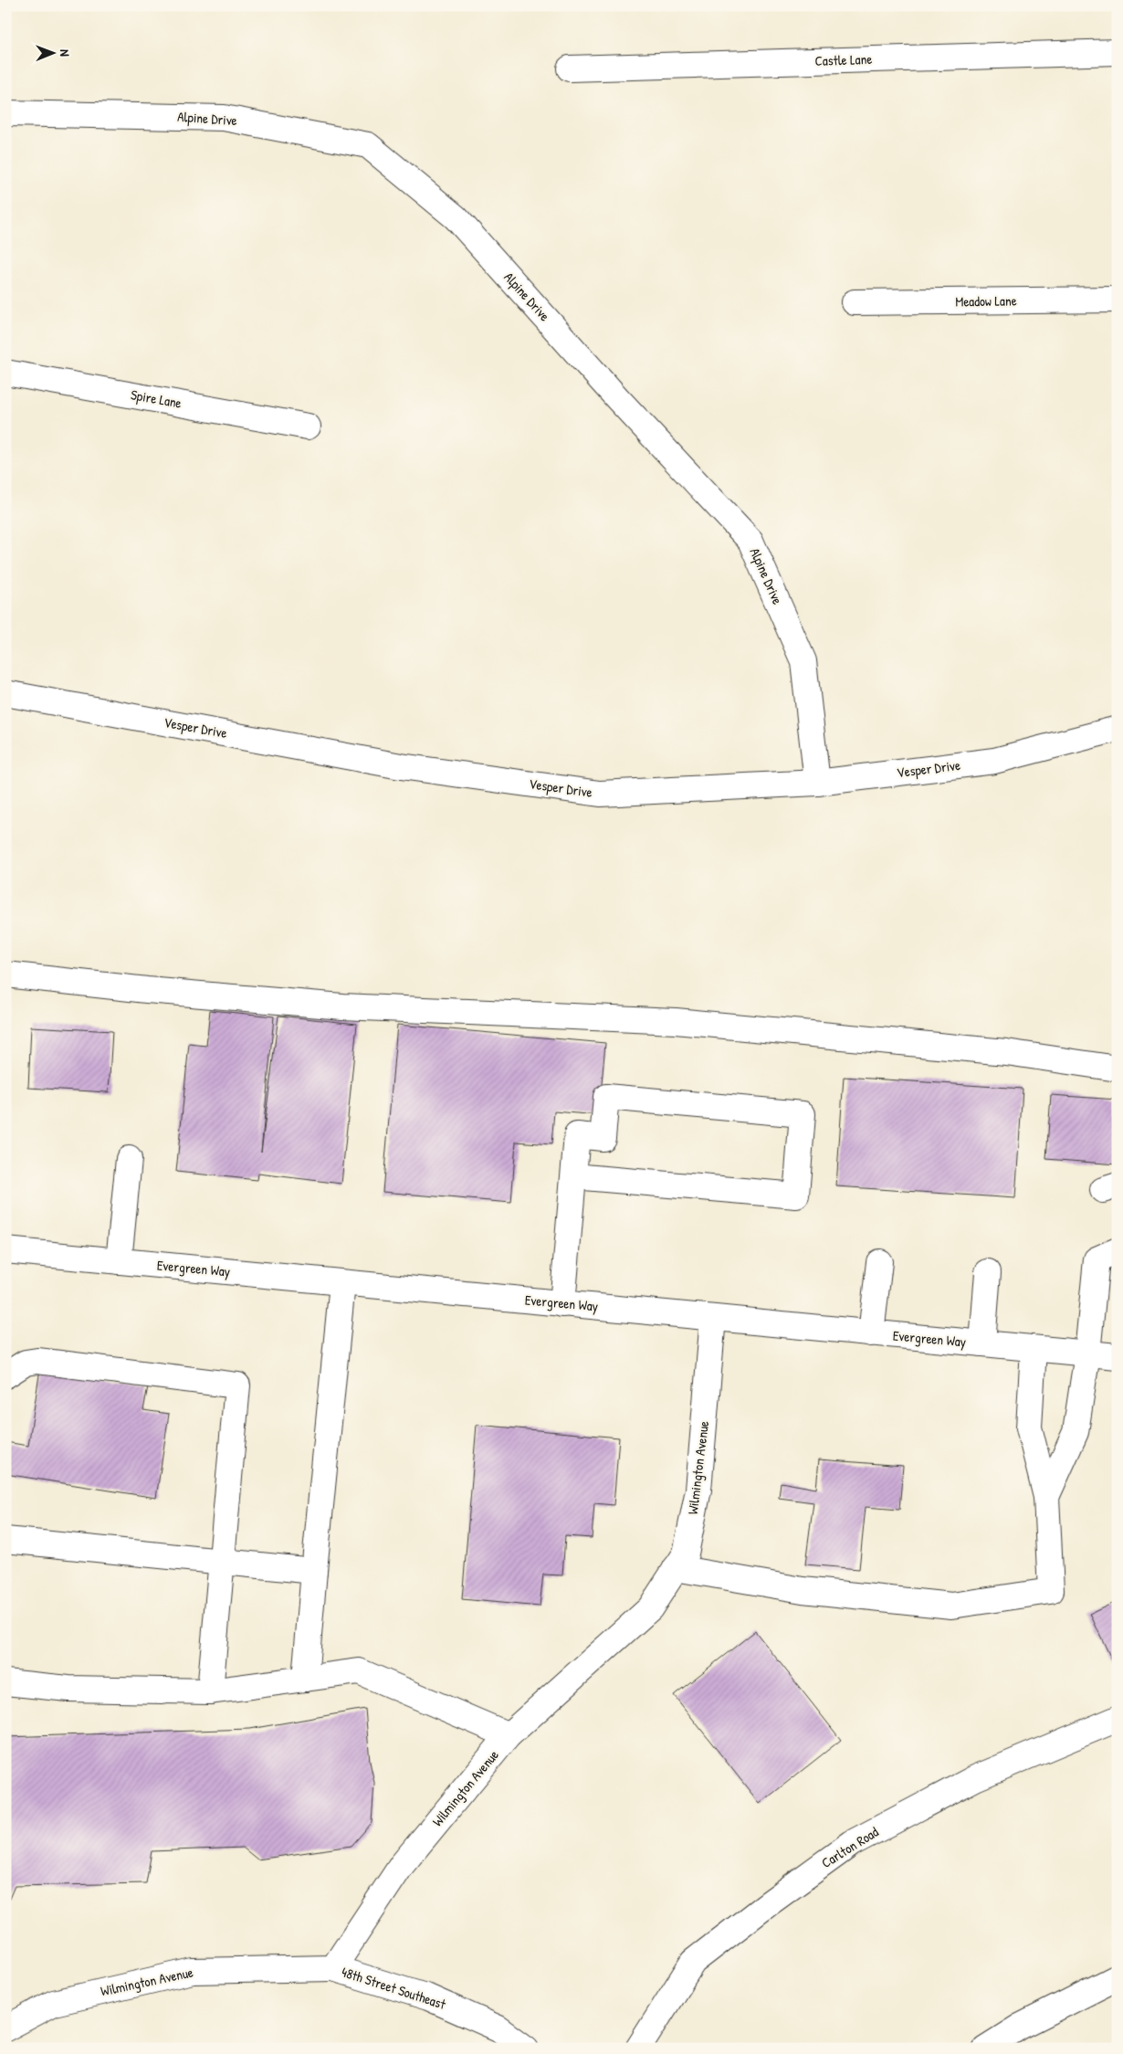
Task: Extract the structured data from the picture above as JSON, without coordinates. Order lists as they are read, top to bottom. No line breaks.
{"streets":{"street":["Castle Lane","Alpine Drive","Meadow Lane","Spire Lane","Vesper Drive","Evergreen Way","Wilmington Avenue","Carlton Road","48th Street Southeast"]},"crossings":[["Alpine Drive","Vesper Drive"],["Evergreen Way","Wilmington Avenue"],["Wilmington Avenue","48th Street Southeast"]],"north":"right"}
